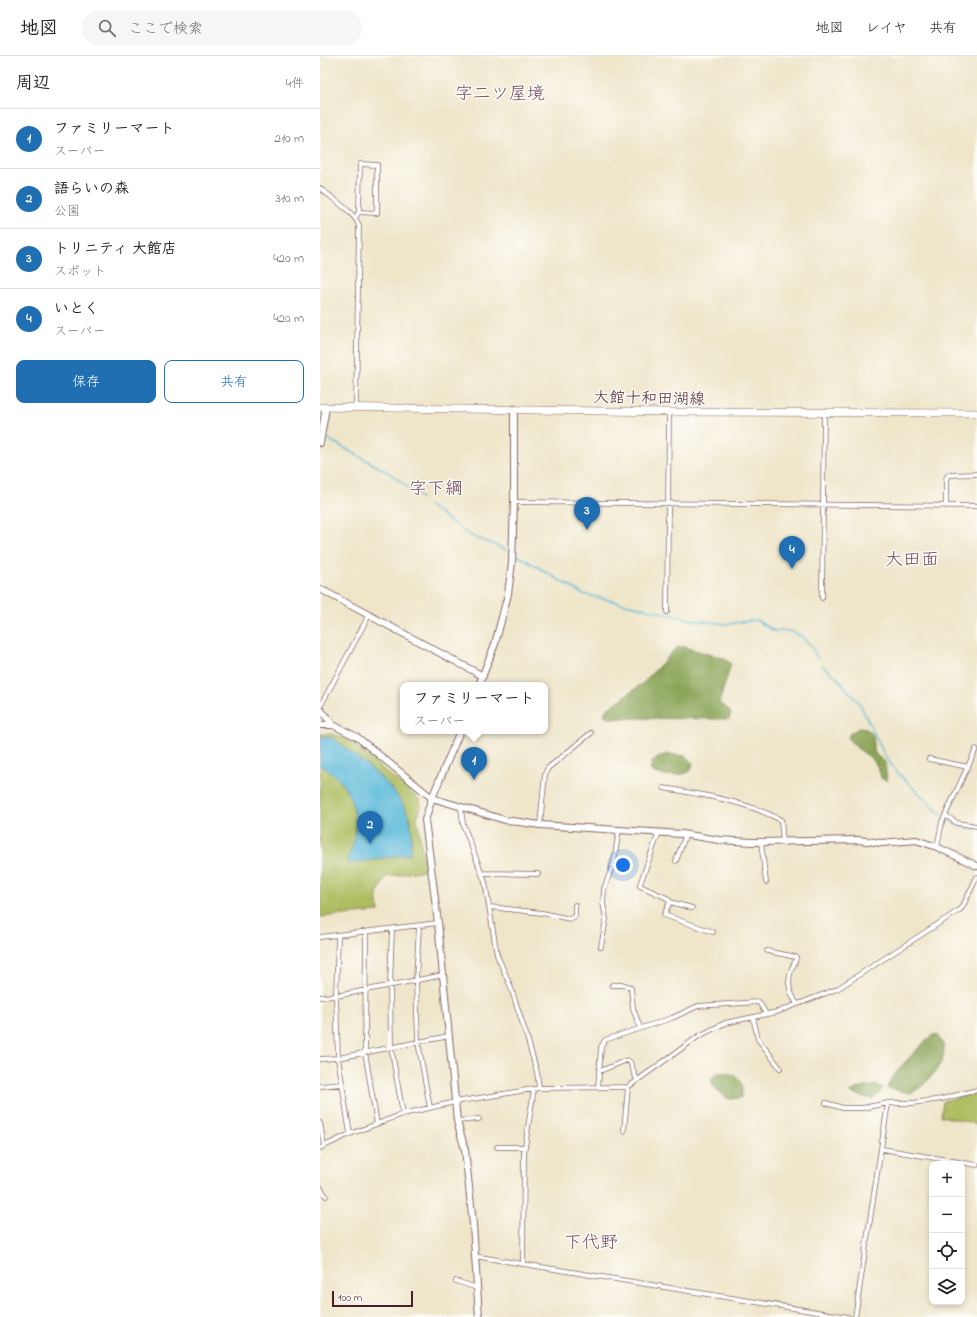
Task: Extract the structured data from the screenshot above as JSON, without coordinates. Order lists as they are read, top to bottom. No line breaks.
{"streets":{"main road":["大館十和田湖線"]},"districts":["字二ツ屋境","字下綱","大田面","下代野"],"scale_bar":"100 m","page":{"header":"地図","search":"ここで検索","nav":["地図","レイヤ","共有"],"heading":["周辺","4件"],"list":[{"mark":"1","name":"ファミリーマート","note":"スーパー","value":"210 m"},{"mark":"2","name":"語らいの森","note":"公園","value":"310 m"},{"mark":"3","name":"トリニティ 大館店","note":"スポット","value":"420 m"},{"mark":"4","name":"いとく","note":"スーパー","value":"420 m"}],"buttons":["保存","共有"],"pins":["3","4","1","2"],"popup":["ファミリーマート","スーパー"],"map_buttons":["+","−"],"scale":"100 m"}}
